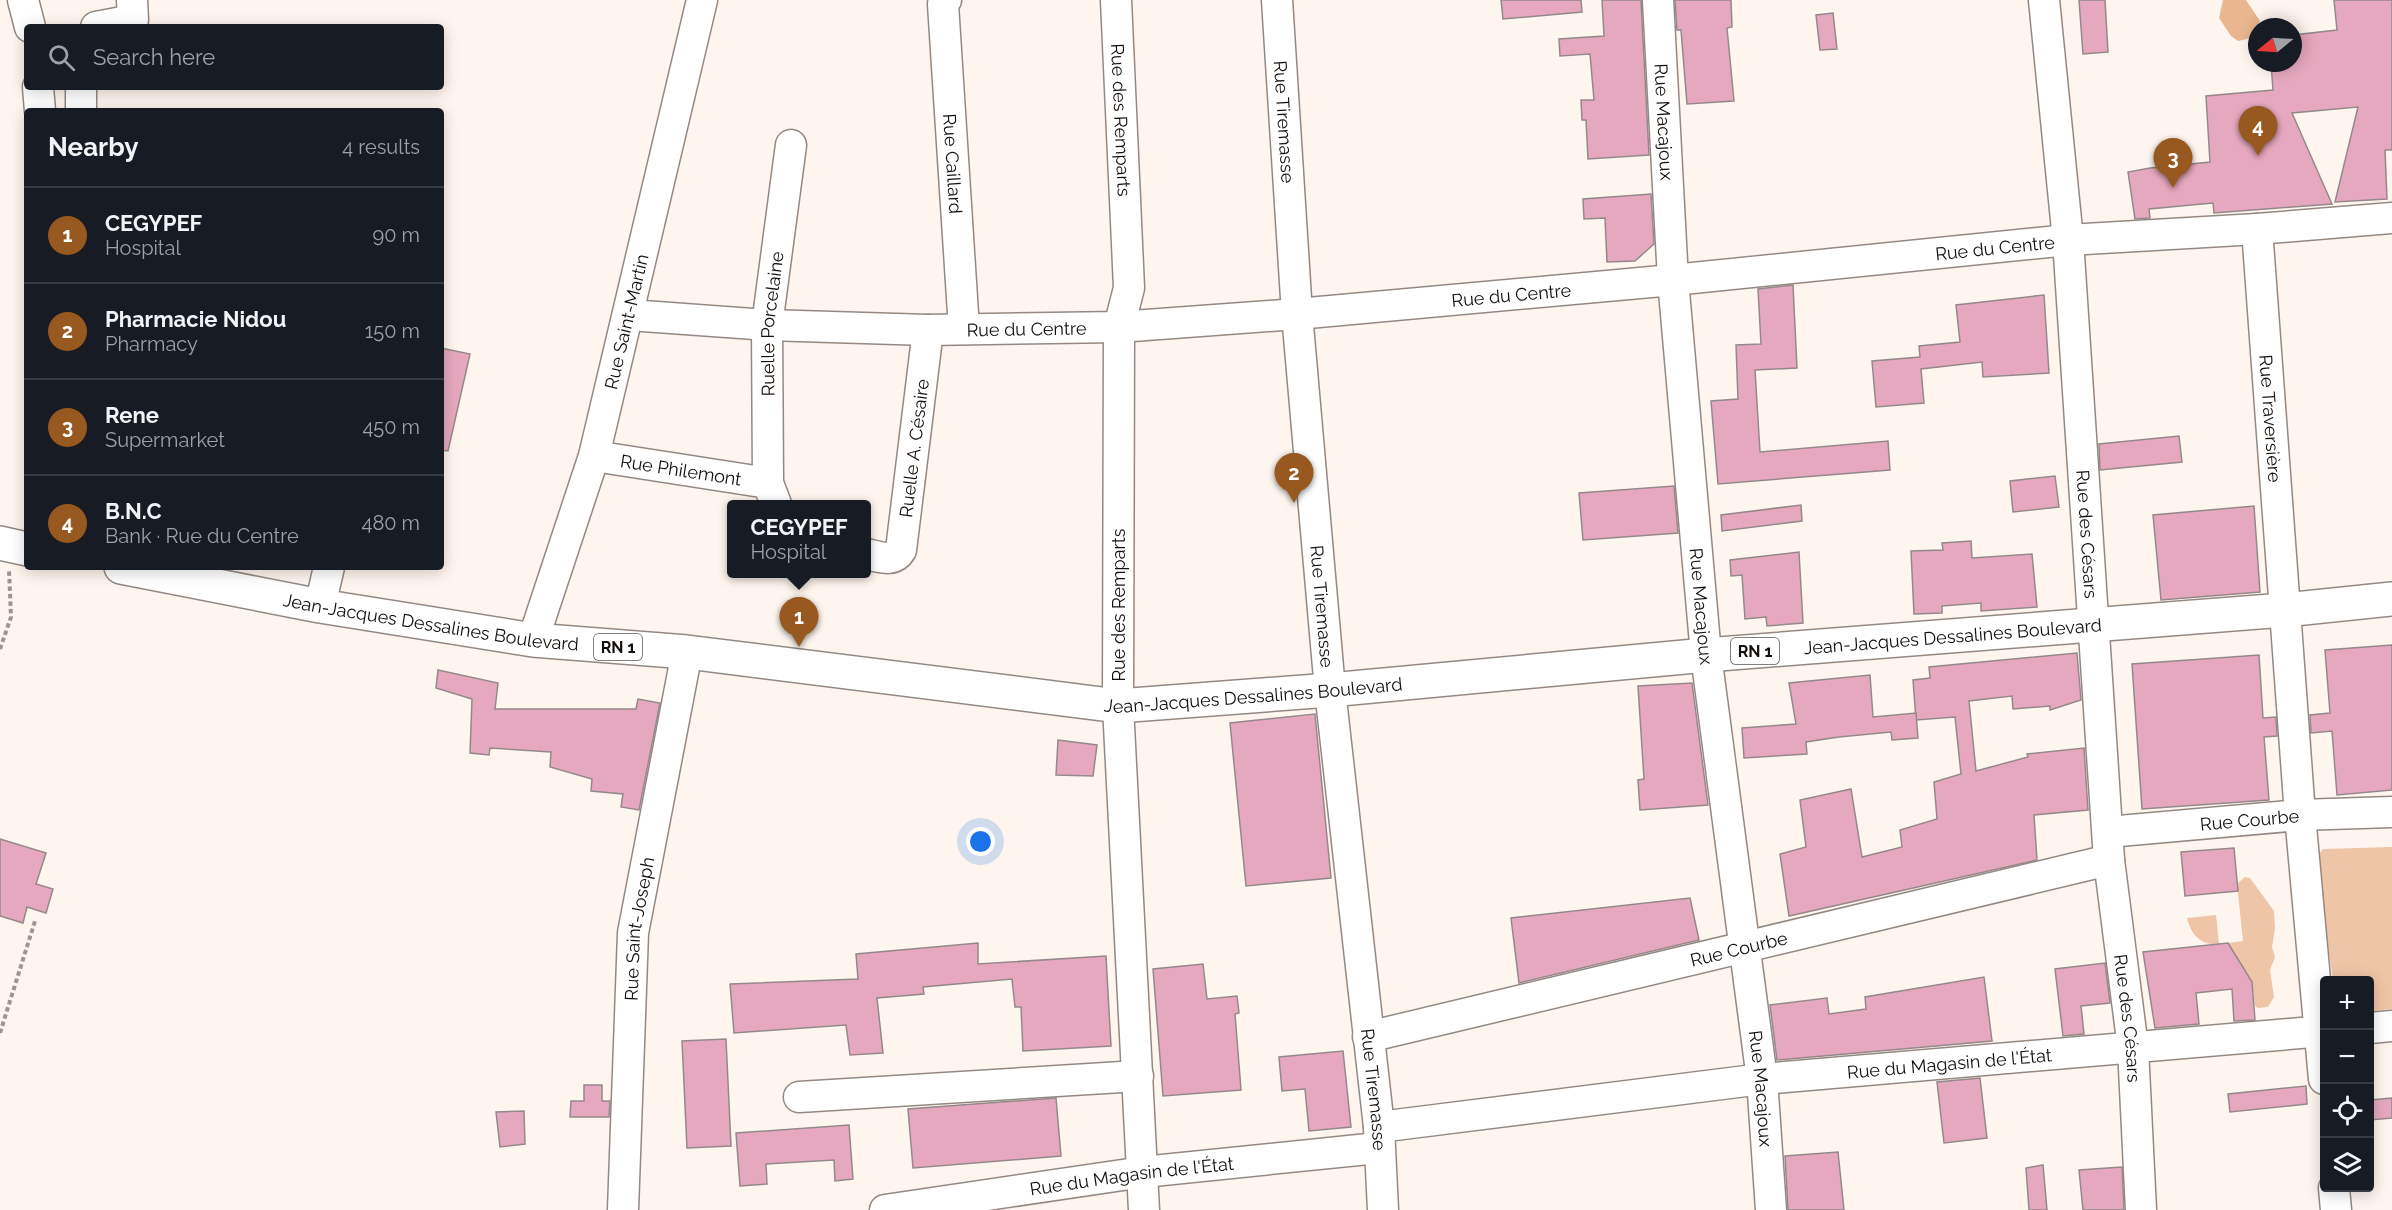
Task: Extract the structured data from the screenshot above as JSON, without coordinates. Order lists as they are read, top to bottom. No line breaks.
{"streets":{"main road":["Jean-Jacques Dessalines Boulevard","RN 1"],"street":["Rue des Remparts","Rue Tiremasse","Rue Macajoux","Rue Caillard","Rue du Centre","Rue Saint-Martin","Ruelle Porcelaine","Rue Traversière","Ruelle A. Césaire","Rue Philemont","Rue des Césars","Rue Courbe","Rue Saint-Joseph","Rue du Magasin de l'État"]},"crossings":[["Rue des Remparts","Rue du Centre"],["Rue des Remparts","Jean-Jacques Dessalines Boulevard"],["Rue des Remparts","Rue du Magasin de l'État"],["Rue Tiremasse","Rue du Centre"],["Rue Tiremasse","Jean-Jacques Dessalines Boulevard"],["Rue Tiremasse","Rue Courbe"],["Rue Tiremasse","Rue du Magasin de l'État"],["Rue Macajoux","Rue du Centre"],["Rue Macajoux","Jean-Jacques Dessalines Boulevard"],["Rue Macajoux","Rue Courbe"],["Rue Macajoux","Rue du Magasin de l'État"],["Rue Caillard","Rue du Centre"],["Rue du Centre","Rue Saint-Martin"],["Rue du Centre","Ruelle Porcelaine"],["Rue du Centre","Rue Traversière"],["Rue du Centre","Ruelle A. Césaire"],["Rue du Centre","Rue des Césars"],["Rue Saint-Martin","Rue Philemont"],["Rue Saint-Martin","Jean-Jacques Dessalines Boulevard"],["Ruelle Porcelaine","Rue Philemont"],["Rue Traversière","Jean-Jacques Dessalines Boulevard"],["Rue Traversière","Rue Courbe"],["Rue des Césars","Jean-Jacques Dessalines Boulevard"],["Rue des Césars","Rue Courbe"],["Rue des Césars","Rue du Magasin de l'État"],["Jean-Jacques Dessalines Boulevard","Rue Saint-Joseph"]],"north":"left","page":{"search":"Search here","pins":["4","3","2","1"],"heading":["Nearby","4 results"],"list":[{"mark":"1","name":"CEGYPEF","note":"Hospital","value":"90 m"},{"mark":"2","name":"Pharmacie Nidou","note":"Pharmacy","value":"150 m"},{"mark":"3","name":"Rene","note":"Supermarket","value":"450 m"},{"mark":"4","name":"B.N.C","note":"Bank · Rue du Centre","value":"480 m"}],"popup":["CEGYPEF","Hospital"],"map_buttons":["+","−"]}}
